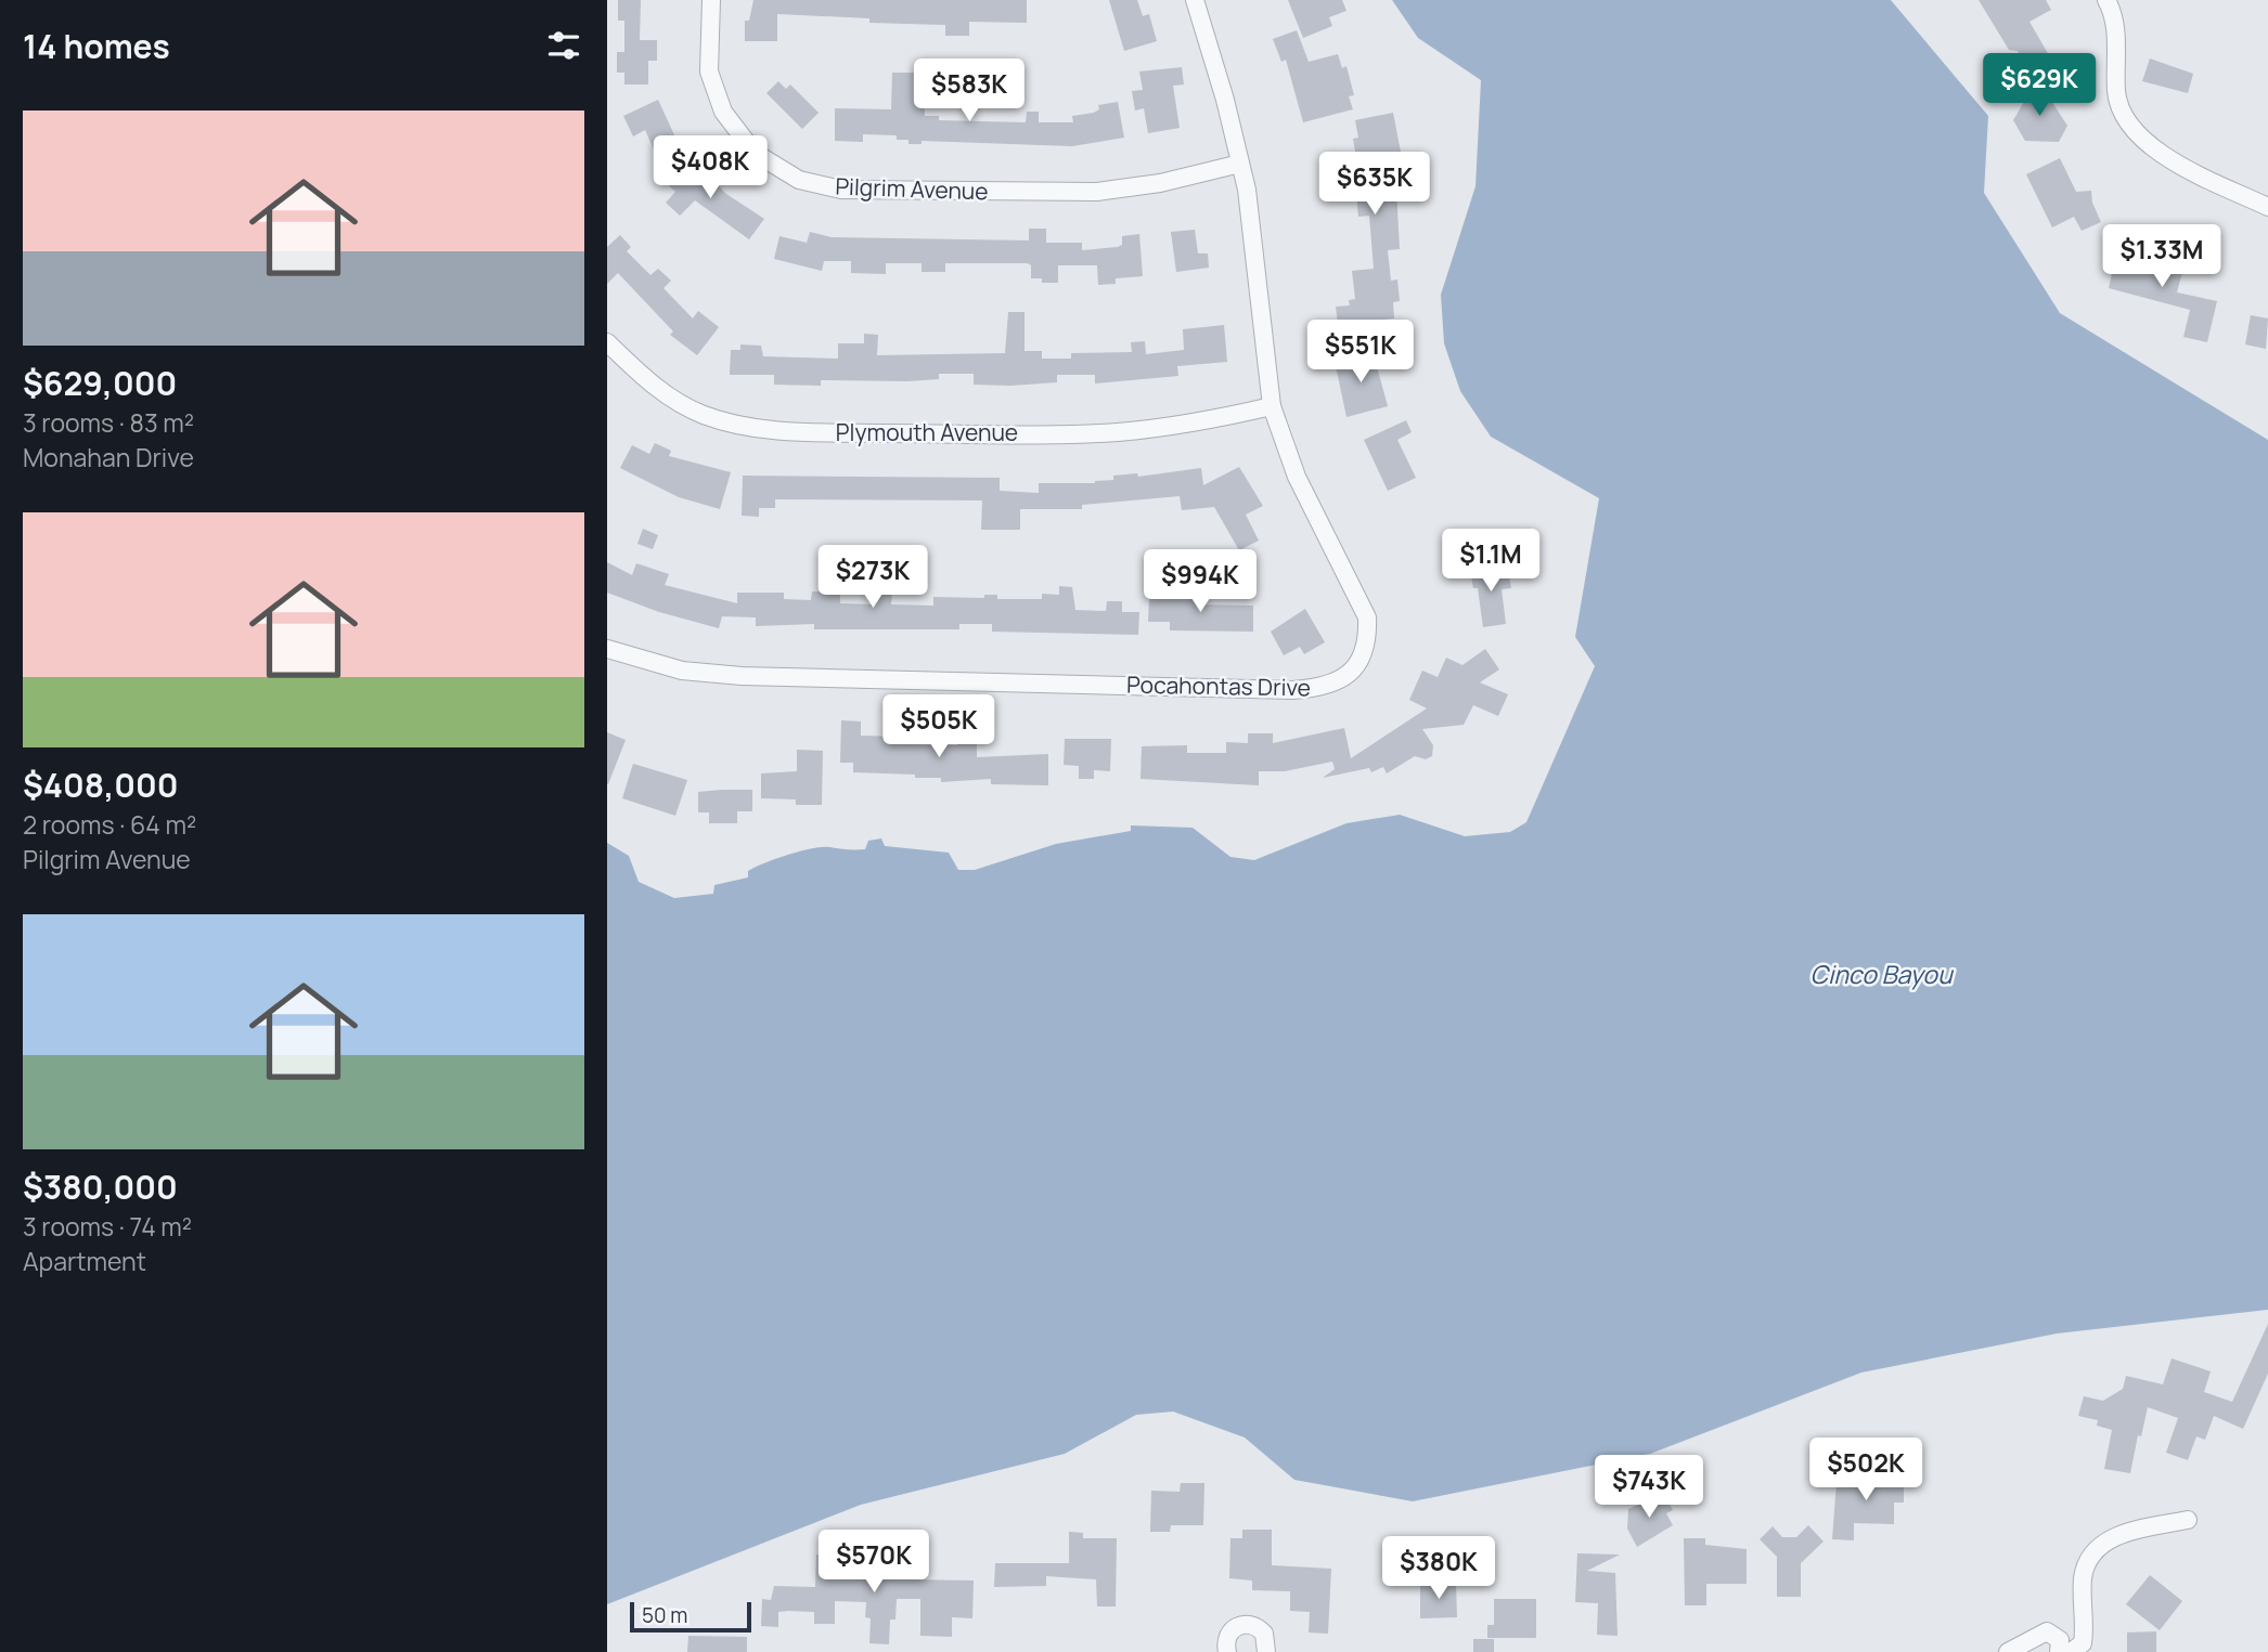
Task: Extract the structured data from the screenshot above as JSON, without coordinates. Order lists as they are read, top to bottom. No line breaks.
{"streets":{"street":["Pilgrim Avenue","Plymouth Avenue","Pocahontas Drive"]},"crossings":[["Pilgrim Avenue","Pocahontas Drive"],["Plymouth Avenue","Pocahontas Drive"]],"water":["Cinco Bayou"],"scale_bar":"50 m","page":{"heading":"14 homes","price":["$629K","$583K","$408K","$635K","$1.33M","$551K","$1.1M","$273K","$994K","$505K","$502K","$743K","$570K","$380K"],"list":[{"name":"$629,000","note":"3 rooms · 83 m² · Monahan Drive"},{"name":"$408,000","note":"2 rooms · 64 m² · Pilgrim Avenue"},{"name":"$380,000","note":"3 rooms · 74 m² · Apartment"}],"scale":"50 m"}}
